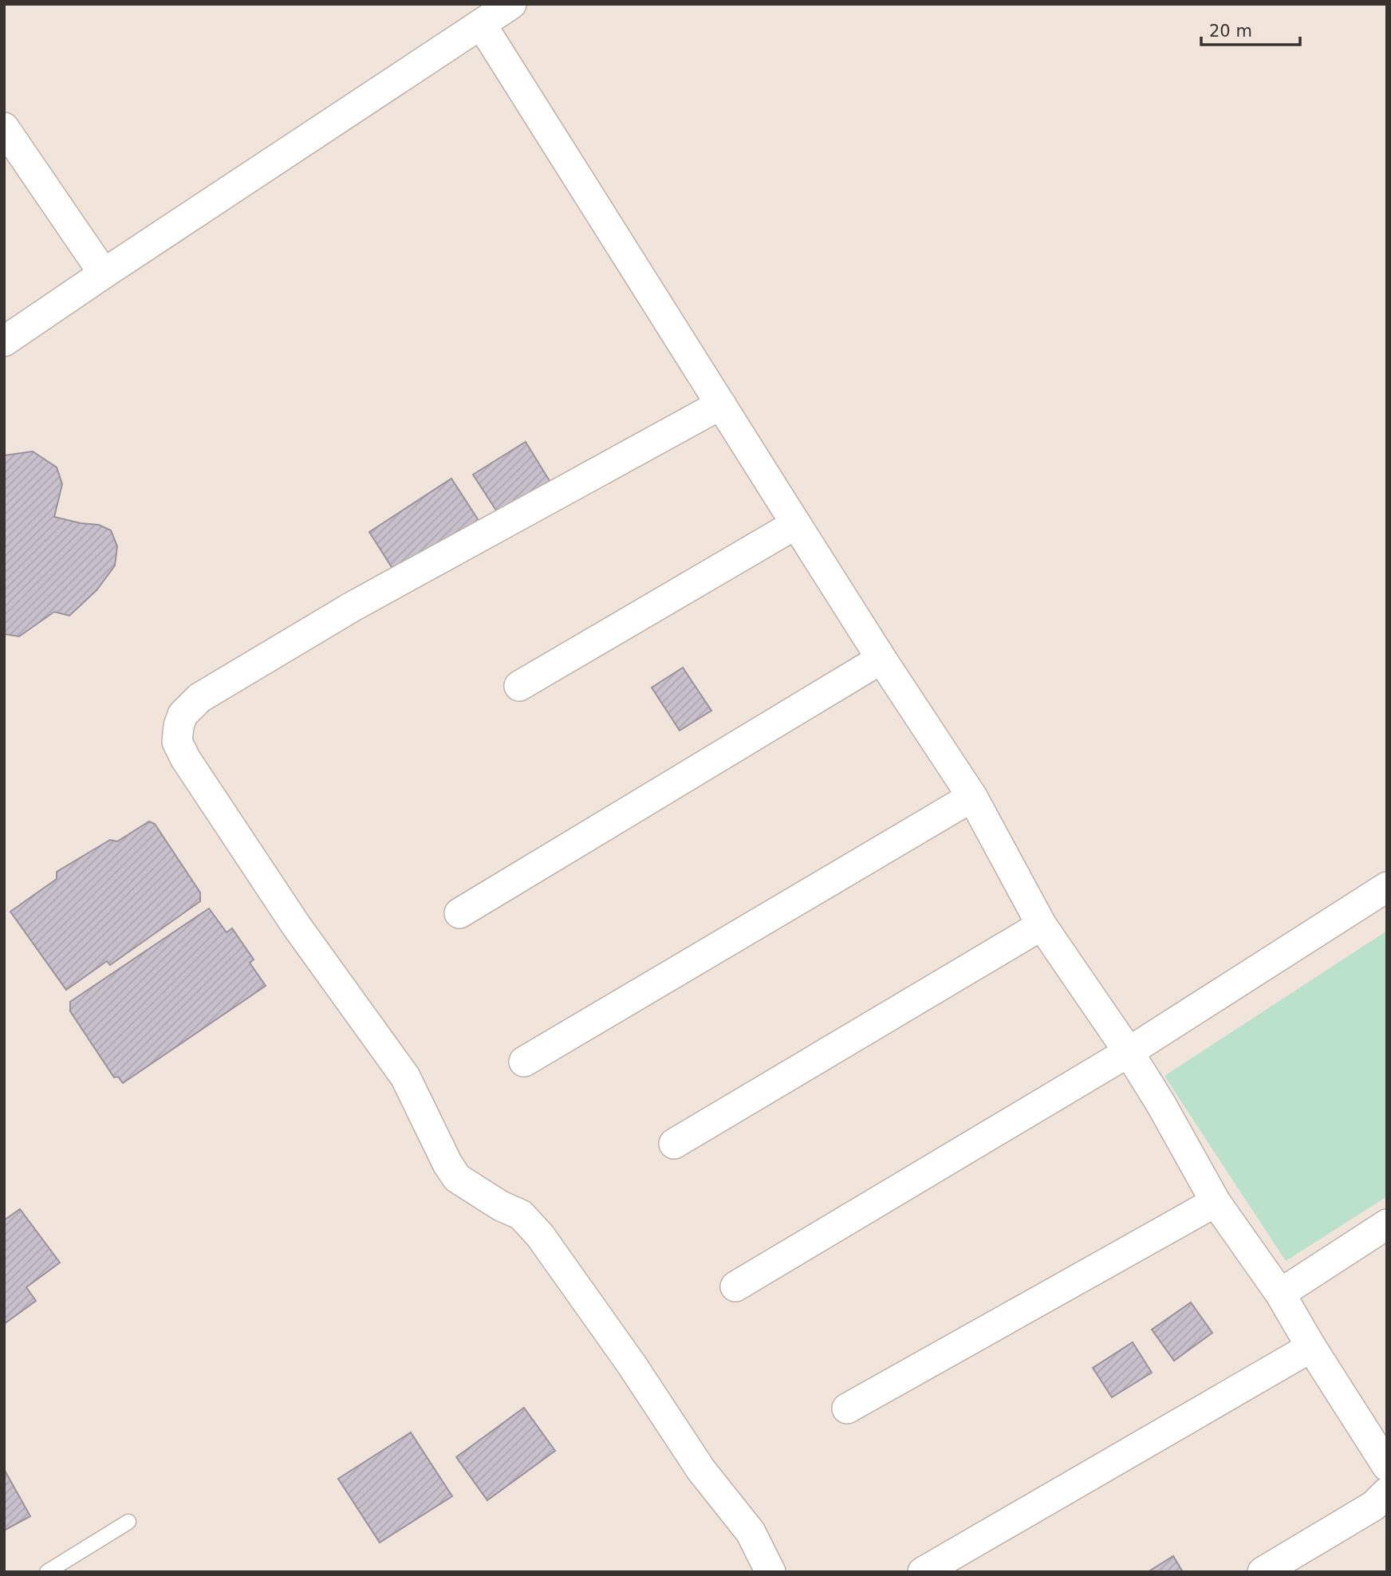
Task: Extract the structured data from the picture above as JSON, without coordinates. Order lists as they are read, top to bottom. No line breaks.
{"scale_bar":"20 m"}
